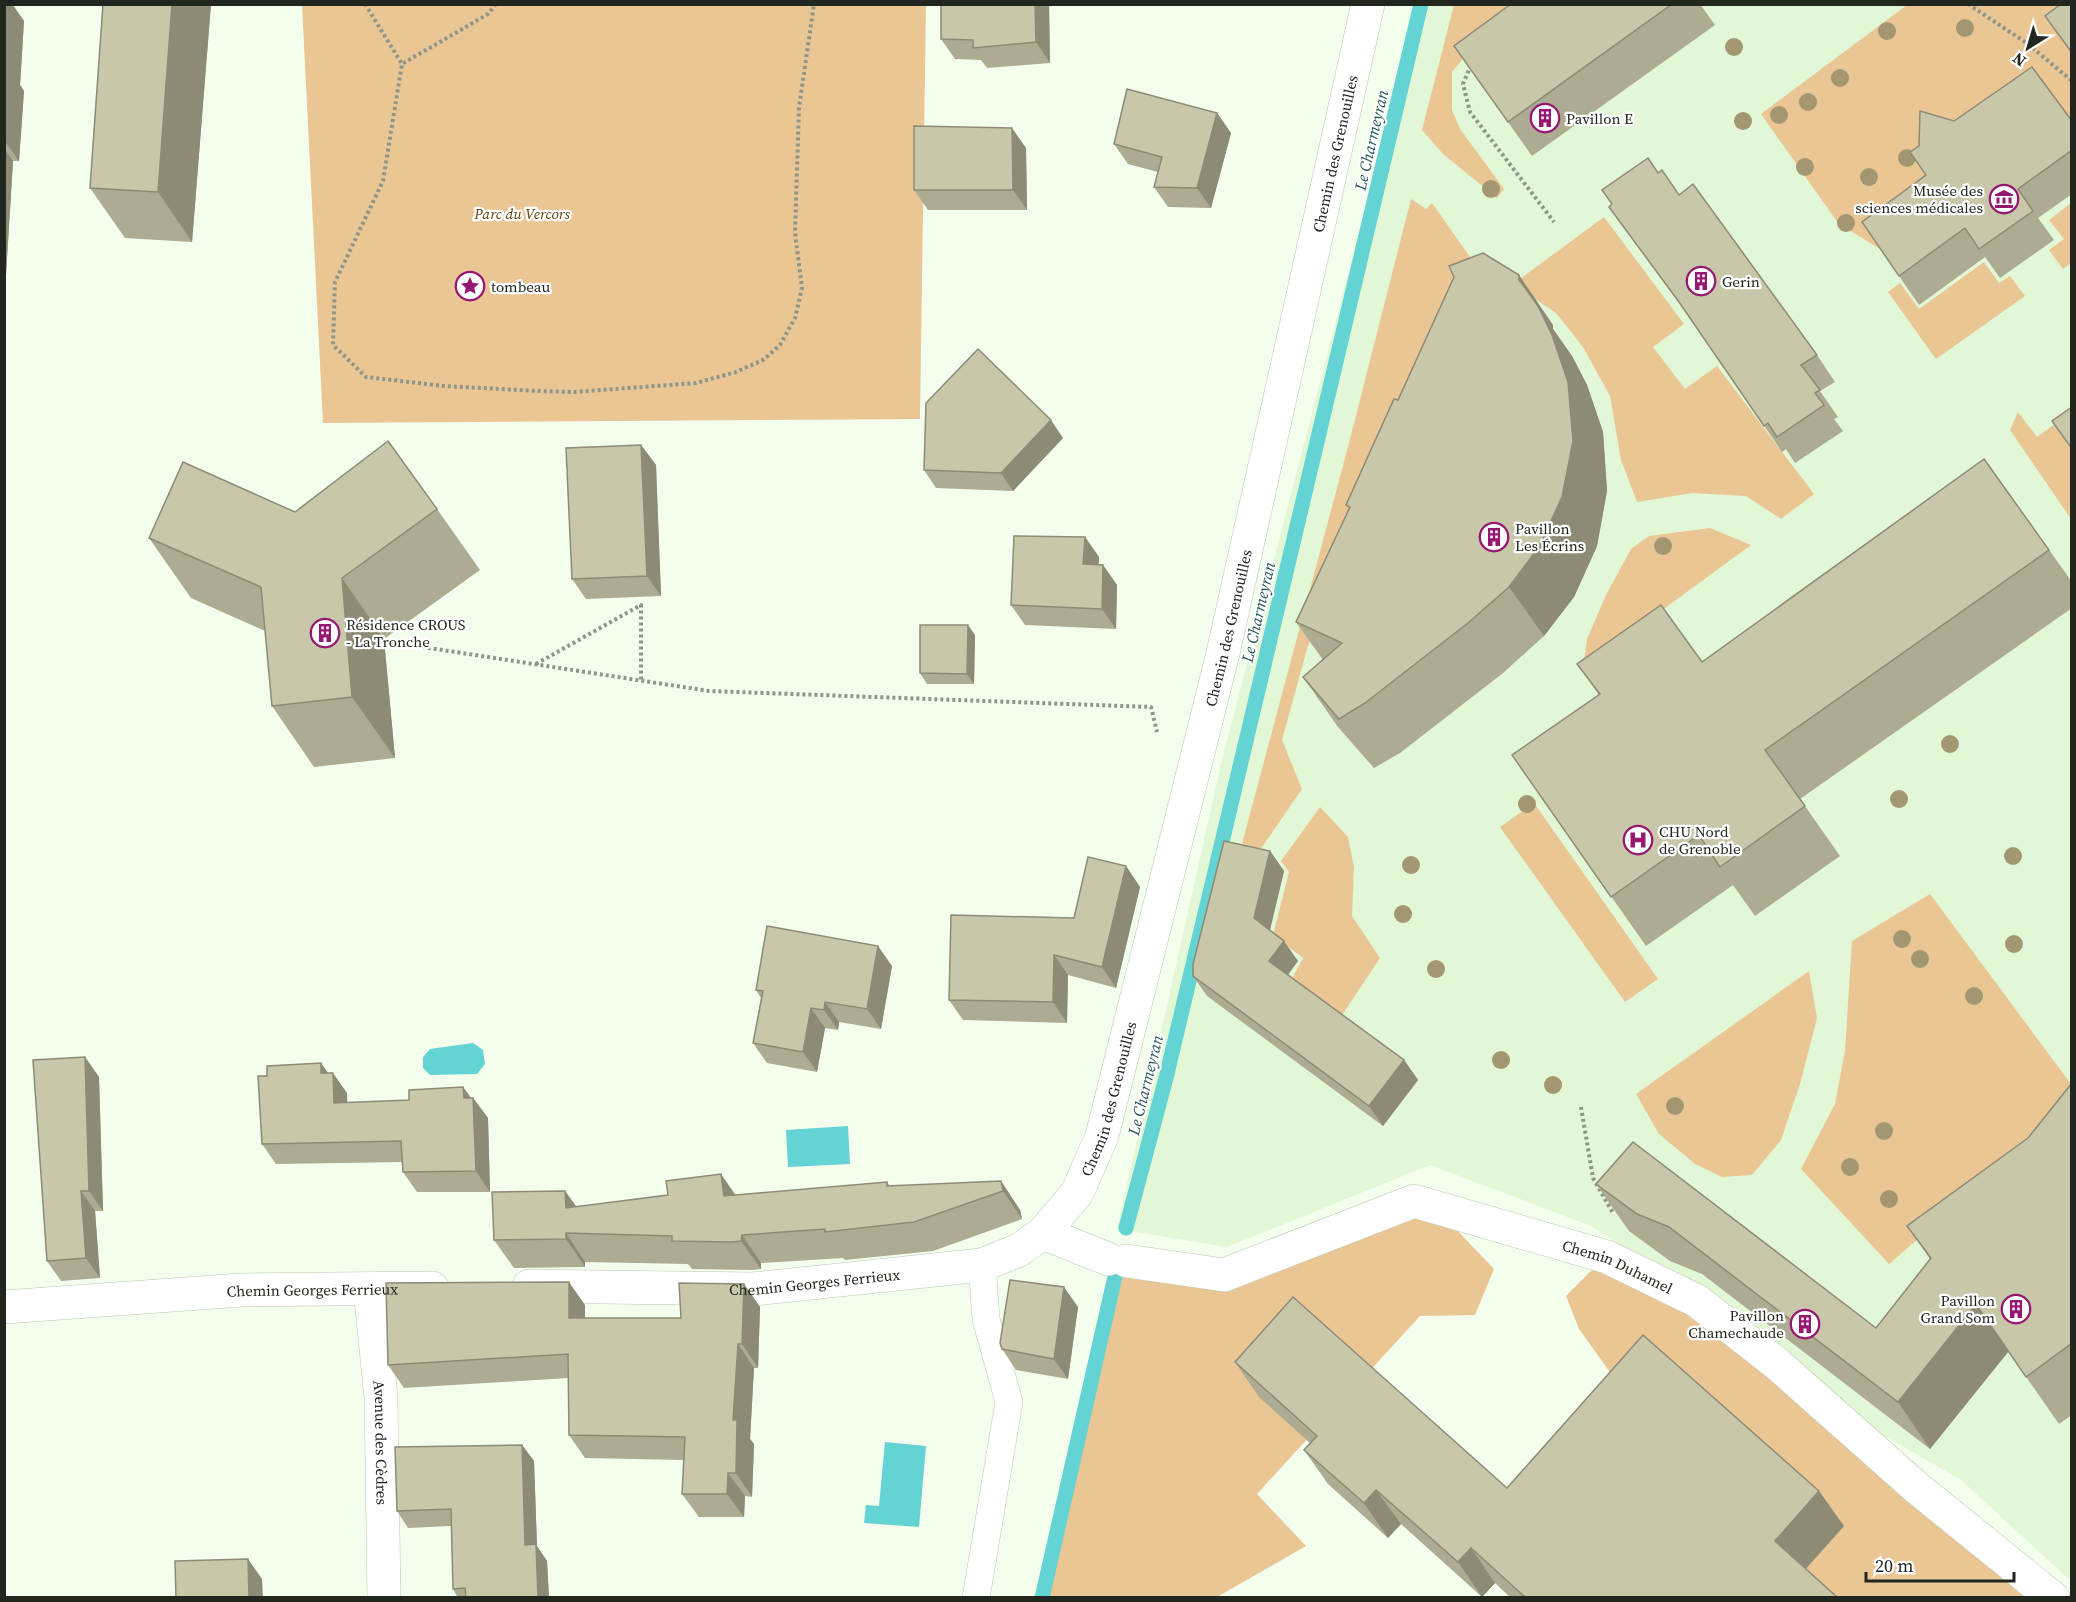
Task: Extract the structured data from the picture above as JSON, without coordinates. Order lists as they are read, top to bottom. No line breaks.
{"streets":{"street":["Chemin des Grenouilles","Chemin Duhamel","Chemin Georges Ferrieux","Avenue des Cèdres"]},"crossings":[["Chemin des Grenouilles","Chemin Duhamel"],["Chemin des Grenouilles","Chemin Georges Ferrieux"],["Chemin Duhamel","Chemin Georges Ferrieux"],["Chemin Georges Ferrieux","Avenue des Cèdres"]],"water":["Le Charmeyran"],"parks":["Parc du Vercors"],"places":{"building":["Pavillon E","Gerin","Pavillon Les Écrins","Résidence CROUS - La Tronche","Pavillon Grand Som","Pavillon Chamechaude"],"museum":["Musée des sciences médicales"],"place":["tombeau"],"hospital":["CHU Nord de Grenoble"]},"scale_bar":"20 m","north":"bottom left"}
